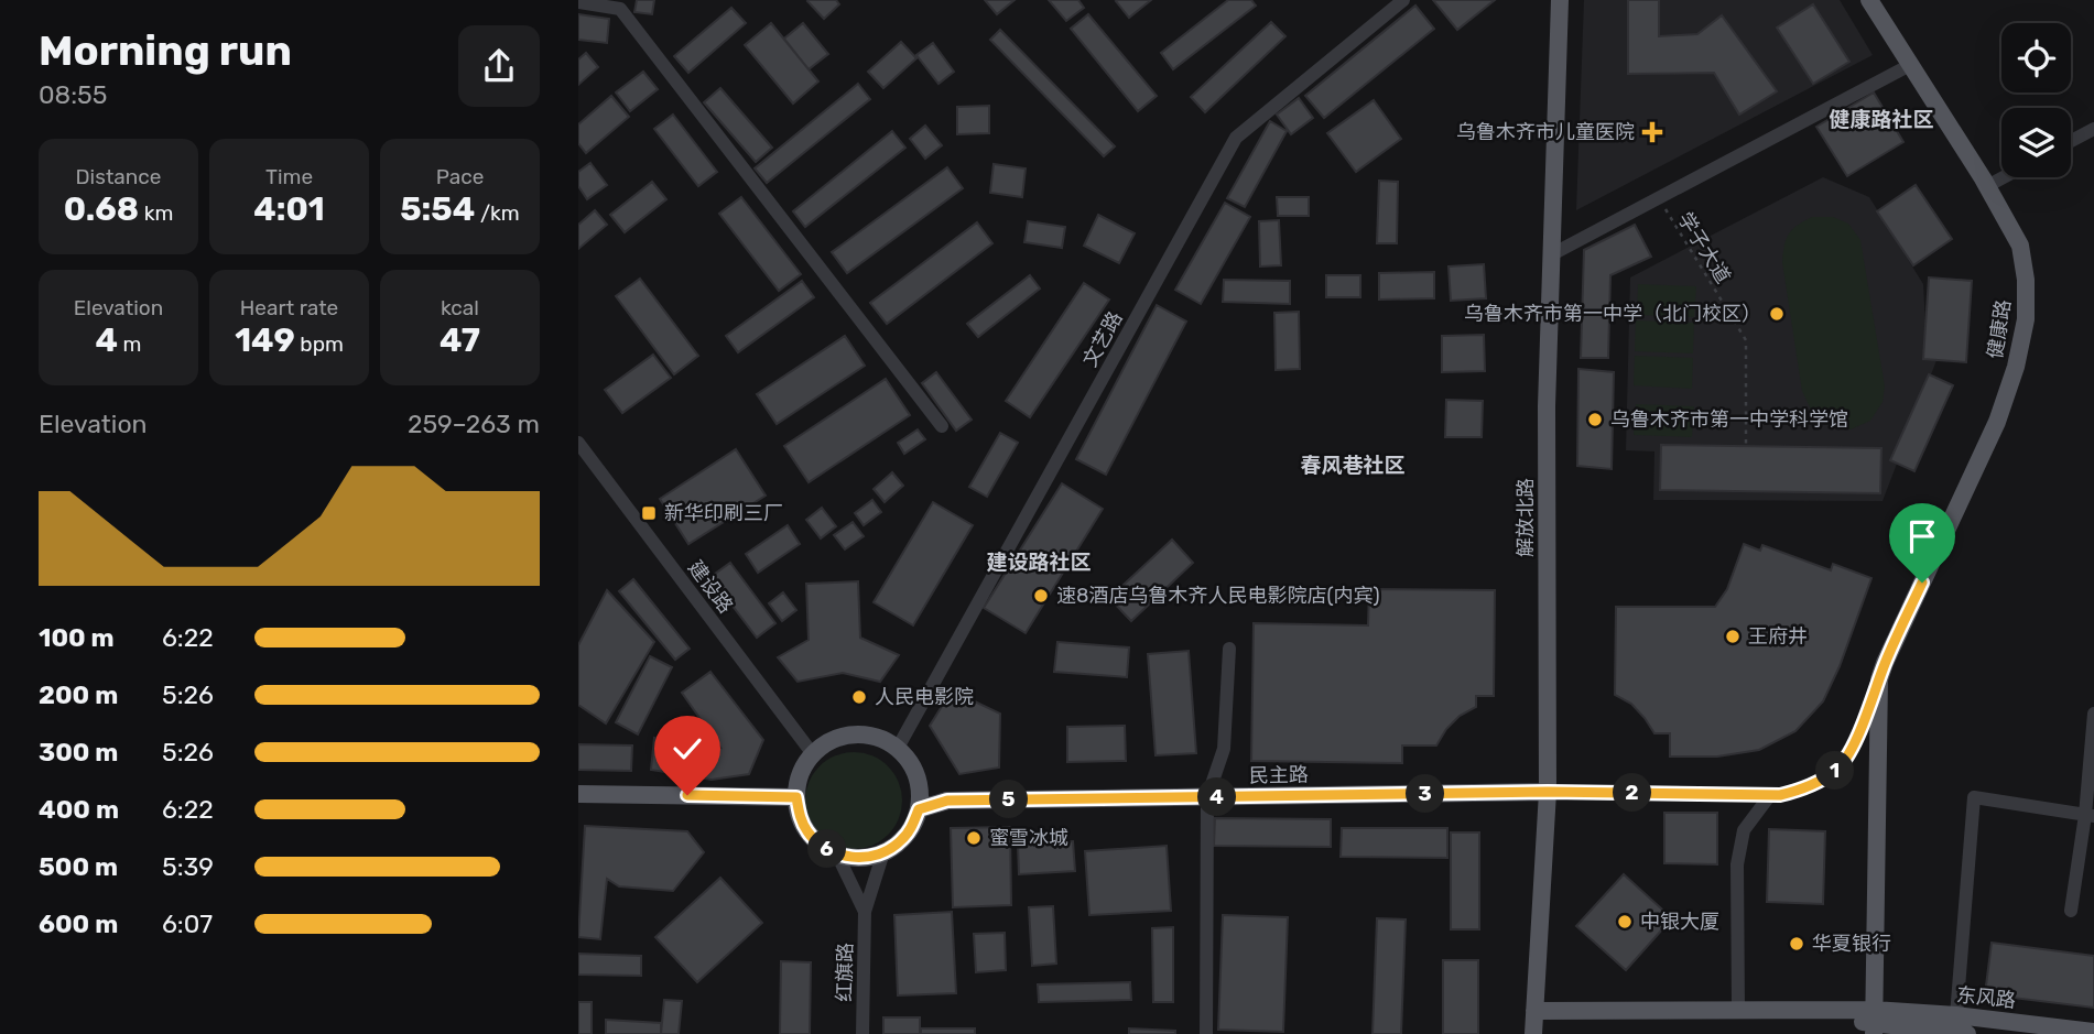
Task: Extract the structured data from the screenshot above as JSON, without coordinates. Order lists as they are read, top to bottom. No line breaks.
{"streets":{"main road":["健康路","解放北路","民主路","东风路"],"street":["文艺路","建设路","红旗路"],"path":["学子大道"]},"crossings":[["文艺路","建设路"],["文艺路","民主路"],["解放北路","民主路"],["建设路","民主路"]],"districts":["健康路社区","春风巷社区","建设路社区"],"places":{"health":["乌鲁木齐市儿童医院"],"other":["乌鲁木齐市第一中学（北门校区）","乌鲁木齐市第一中学科学馆","速8酒店乌鲁木齐人民电影院店(内宾)","王府井","人民电影院","蜜雪冰城","中银大厦","华夏银行"],"transit":["新华印刷三厂"]},"page":{"heading":["Morning run","08:55"],"stats":[["Distance","0.68 km"],["Time","4:01"],["Pace","5:54 /km"],["Elevation","4 m"],["Heart rate","149 bpm"],["kcal","47"]],"chart":["Elevation","259–263 m"],"list":[{"name":"100 m","note":"6:22"},{"name":"200 m","note":"5:26"},{"name":"300 m","note":"5:26"},{"name":"400 m","note":"6:22"},{"name":"500 m","note":"5:39"},{"name":"600 m","note":"6:07"}],"pins":["1","2","3","4","5","6"]}}
